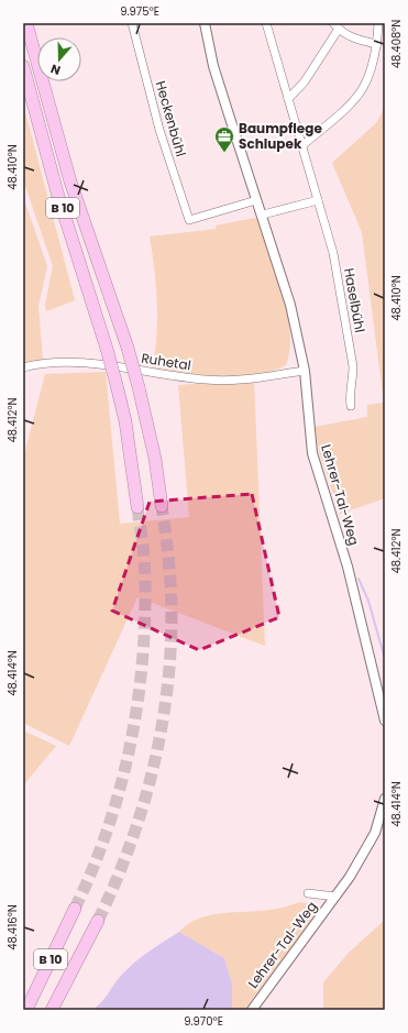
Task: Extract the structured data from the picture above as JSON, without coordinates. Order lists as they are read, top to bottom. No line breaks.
{"streets":{"highway":["B 10"],"street":["Heckenbühl","Haselbühl","Ruhetal","Lehrer-Tal-Weg"]},"crossings":[["Heckenbühl","Lehrer-Tal-Weg"],["Ruhetal","Lehrer-Tal-Weg"]],"places":{"office":["Baumpflege Schlupek"]},"north":"bottom","coordinates":["9.975°E","48.408°N","48.410°N","48.412°N","48.414°N","48.416°N","9.970°E"]}
